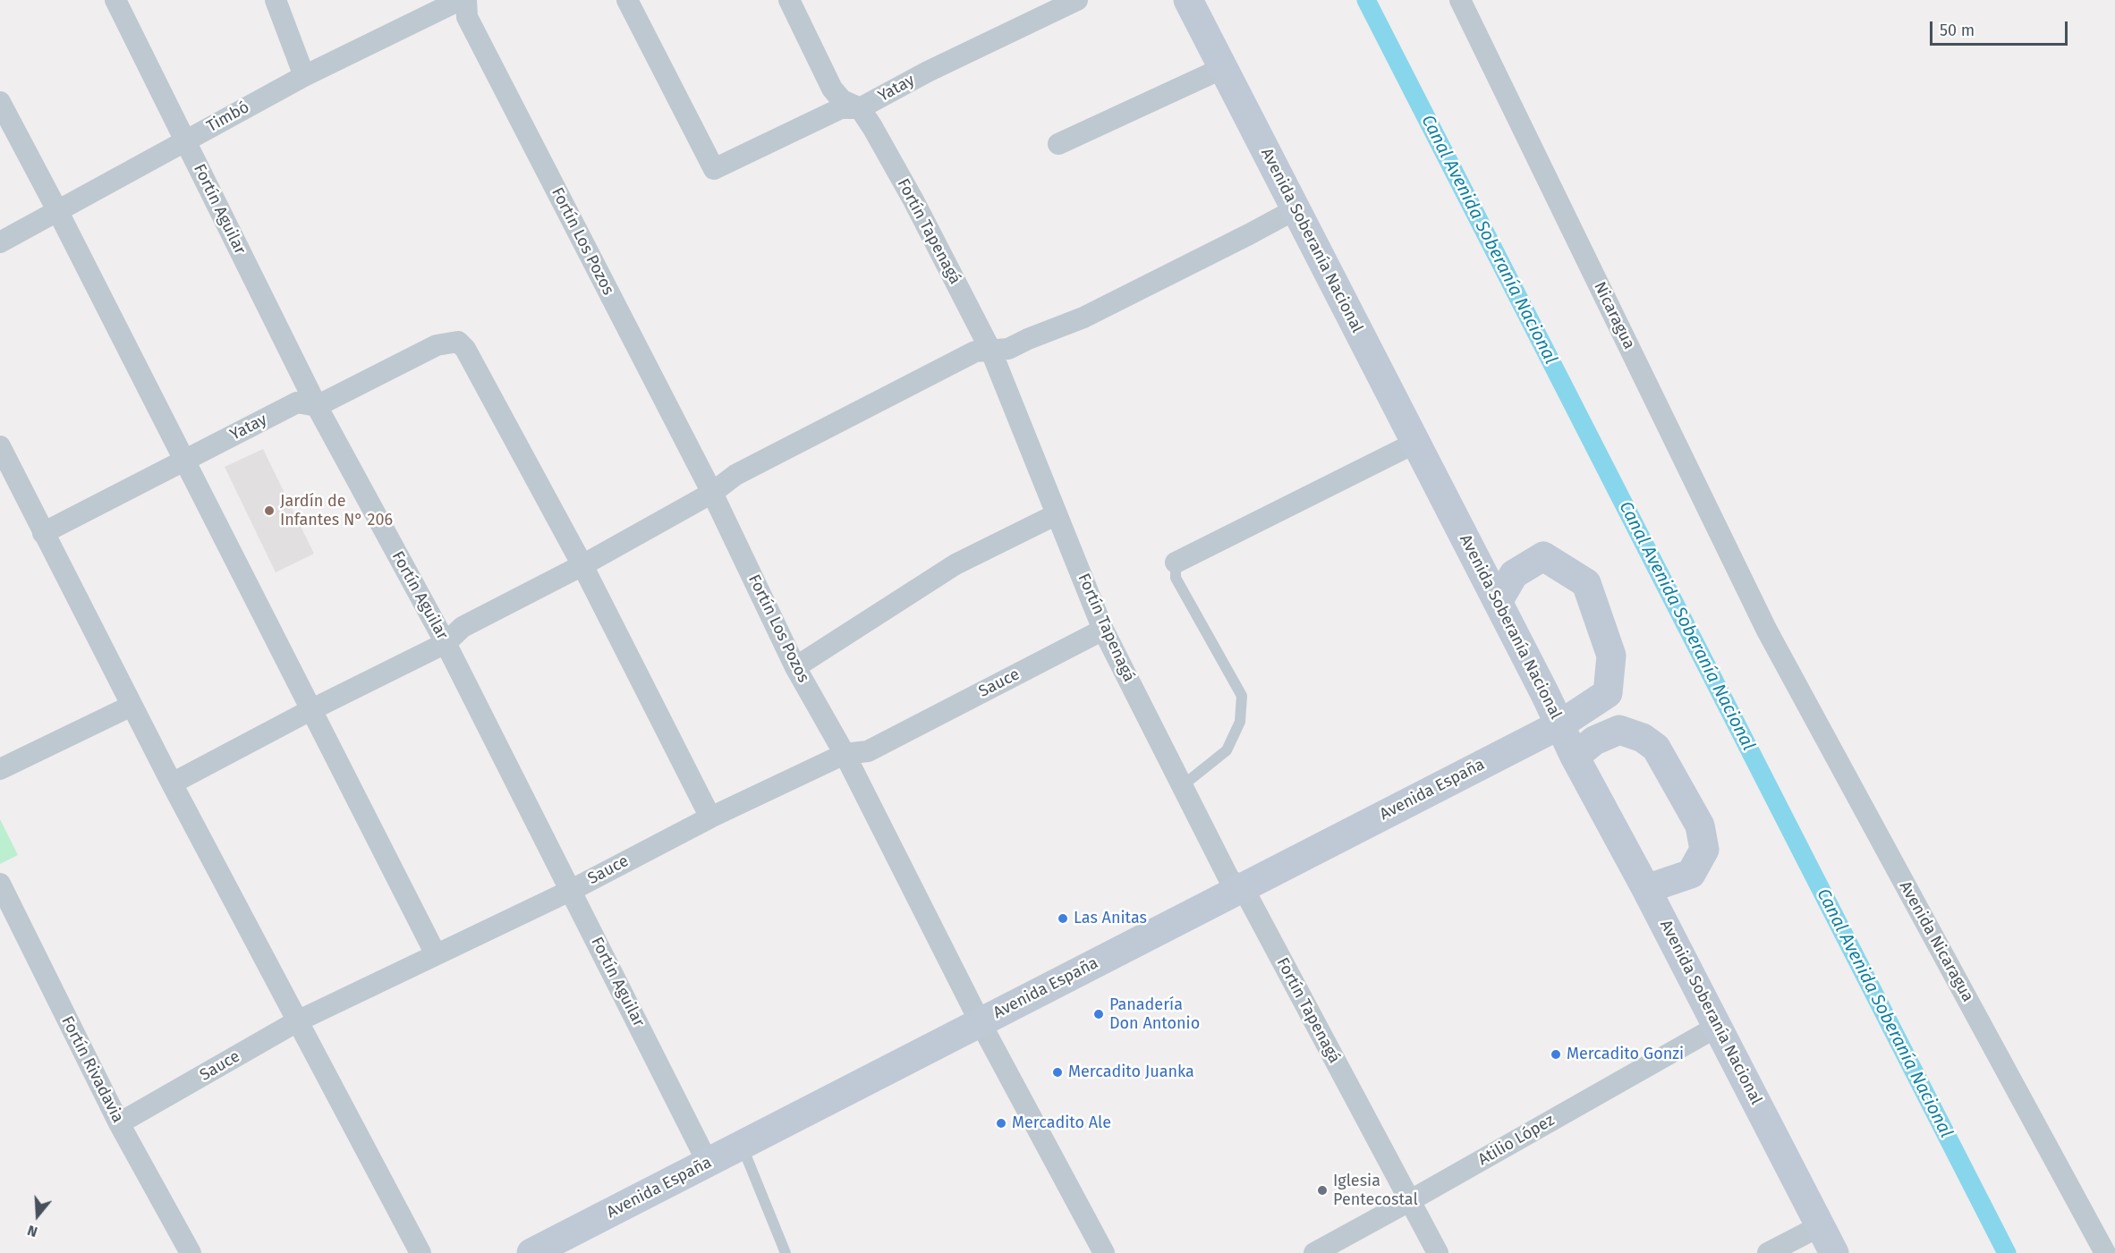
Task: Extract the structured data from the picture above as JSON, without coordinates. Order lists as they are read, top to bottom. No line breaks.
{"streets":{"main road":["Avenida Soberanía Nacional","Avenida España"],"street":["Yatay","Timbó","Fortín Aguilar","Fortín Tapenagá","Fortín Los Pozos","Nicaragua","Sauce","Avenida Nicaragua","Fortín Rivadavia","Atilio López"]},"crossings":[["Yatay","Fortín Aguilar"],["Yatay","Fortín Tapenagá"],["Timbó","Fortín Aguilar"],["Fortín Aguilar","Sauce"],["Fortín Aguilar","Avenida España"],["Fortín Tapenagá","Sauce"],["Fortín Tapenagá","Avenida España"],["Fortín Tapenagá","Atilio López"],["Avenida Soberanía Nacional","Avenida España"],["Avenida Soberanía Nacional","Atilio López"],["Fortín Los Pozos","Sauce"],["Fortín Los Pozos","Avenida España"],["Nicaragua","Avenida Nicaragua"],["Sauce","Fortín Rivadavia"]],"water":["Canal Avenida Soberanía Nacional"],"places":["Jardín de Infantes N° 206","Las Anitas","Panadería Don Antonio","Mercadito Gonzi","Mercadito Juanka","Mercadito Ale","Iglesia Pentecostal"],"scale_bar":"50 m","north":"bottom"}
